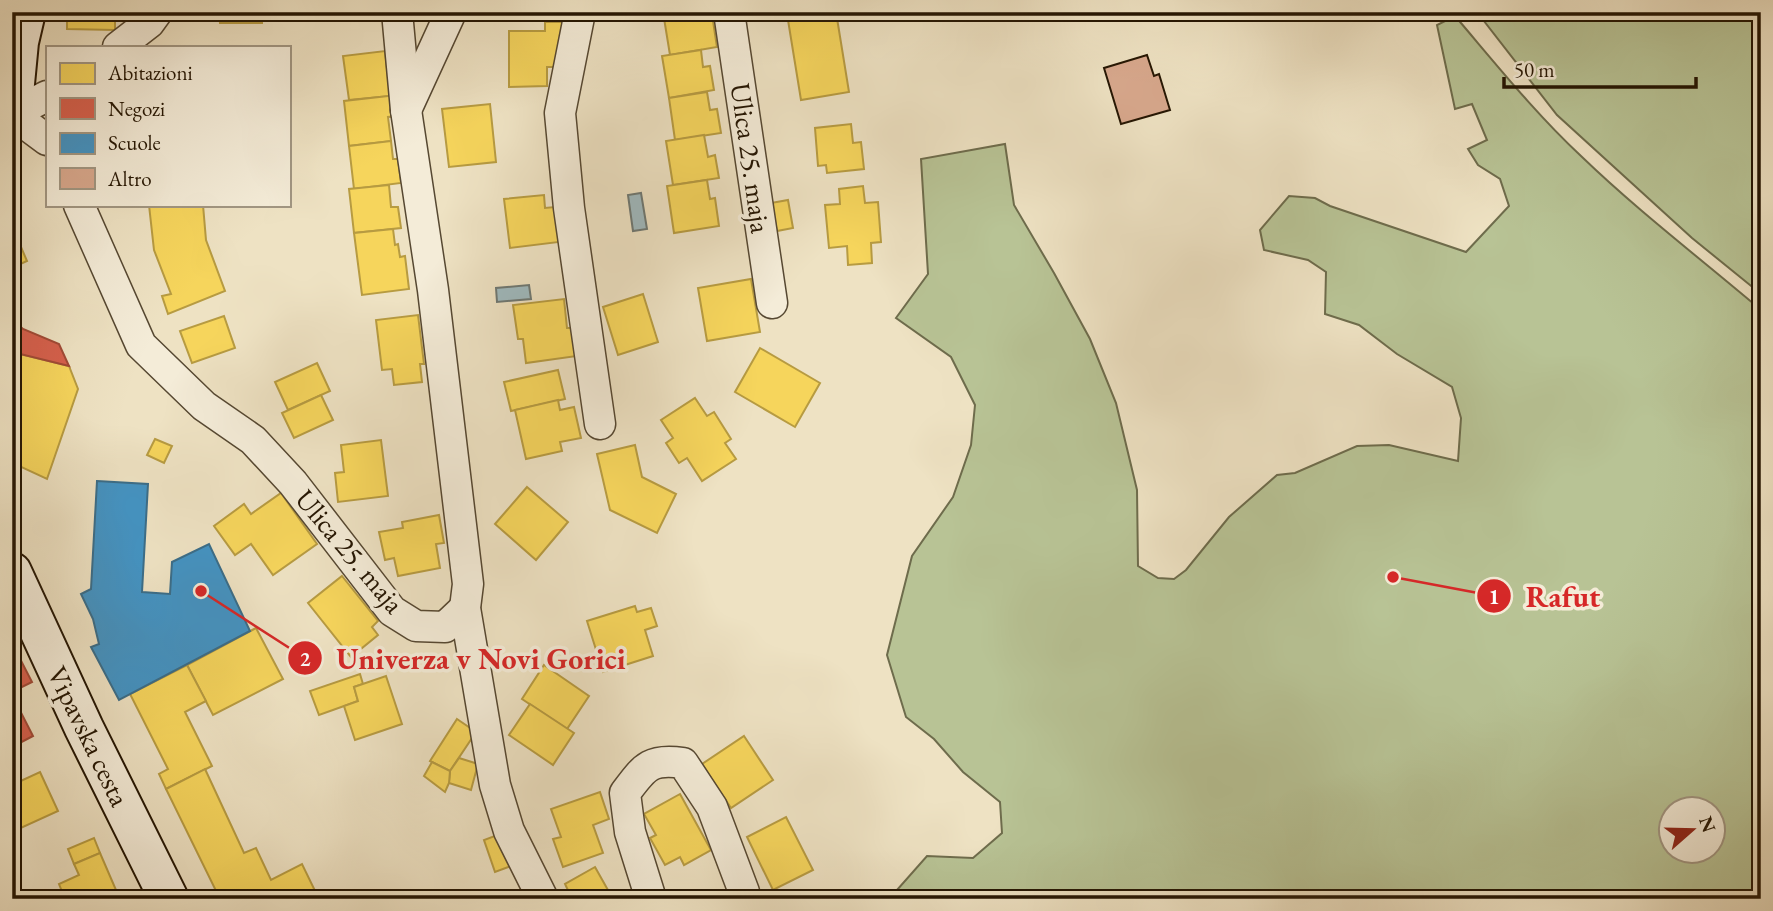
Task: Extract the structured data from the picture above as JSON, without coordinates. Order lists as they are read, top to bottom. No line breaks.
{"streets":{"main road":["Vipavska cesta"],"street":["Ulica 25. maja"]},"places":["Rafut","Univerza v Novi Gorici"],"legend":["Abitazioni","Negozi","Scuole","Altro"],"scale_bar":"50 m","north":"right"}
